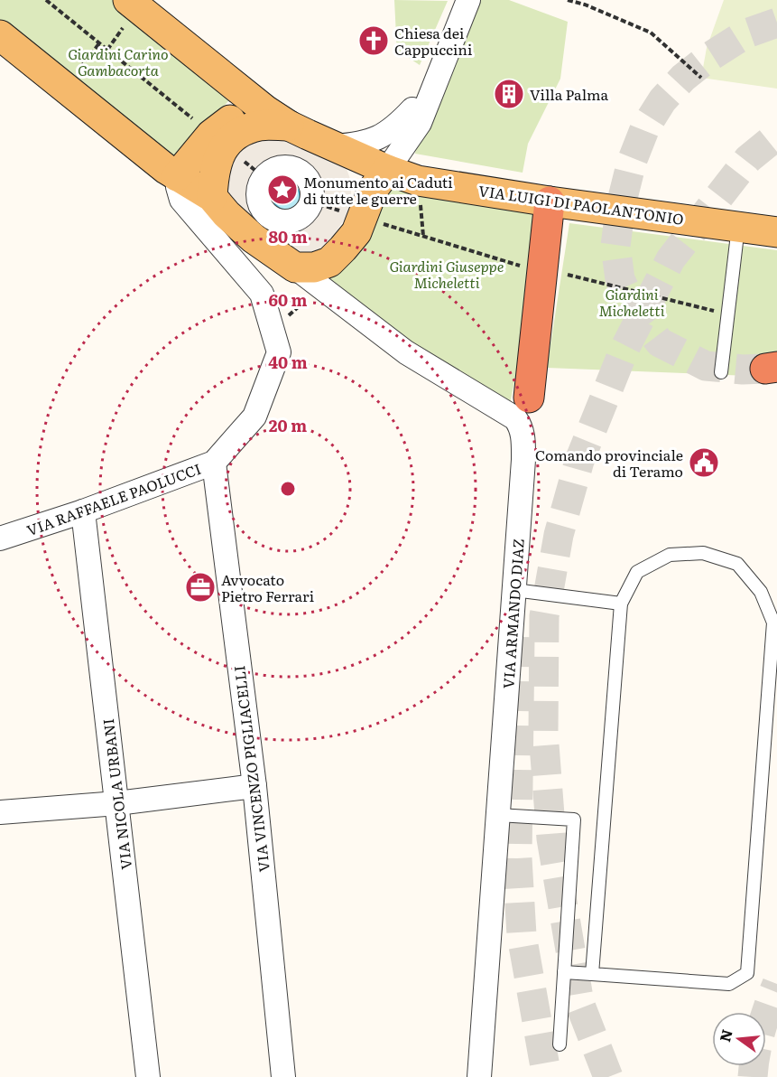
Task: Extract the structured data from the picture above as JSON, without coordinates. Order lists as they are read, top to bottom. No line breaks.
{"streets":{"main road":["VIA LUIGI DI PAOLANTONIO"],"street":["VIA RAFFAELE PAOLUCCI","VIA ARMANDO DIAZ","VIA VINCENZO PIGLIACELLI","VIA NICOLA URBANI"]},"crossings":[["VIA RAFFAELE PAOLUCCI","VIA VINCENZO PIGLIACELLI"],["VIA RAFFAELE PAOLUCCI","VIA NICOLA URBANI"]],"parks":["Giardini Carino Gambacorta","Giardini Giuseppe Micheletti","Giardini Micheletti"],"places":{"church":["Chiesa dei Cappuccini"],"building":["Villa Palma"],"place":["Monumento ai Caduti di tutte le guerre"],"public building":["Comando provinciale di Teramo"],"office":["Avvocato Pietro Ferrari"]},"north":"left","rings":["80 m","60 m","40 m","20 m"]}
